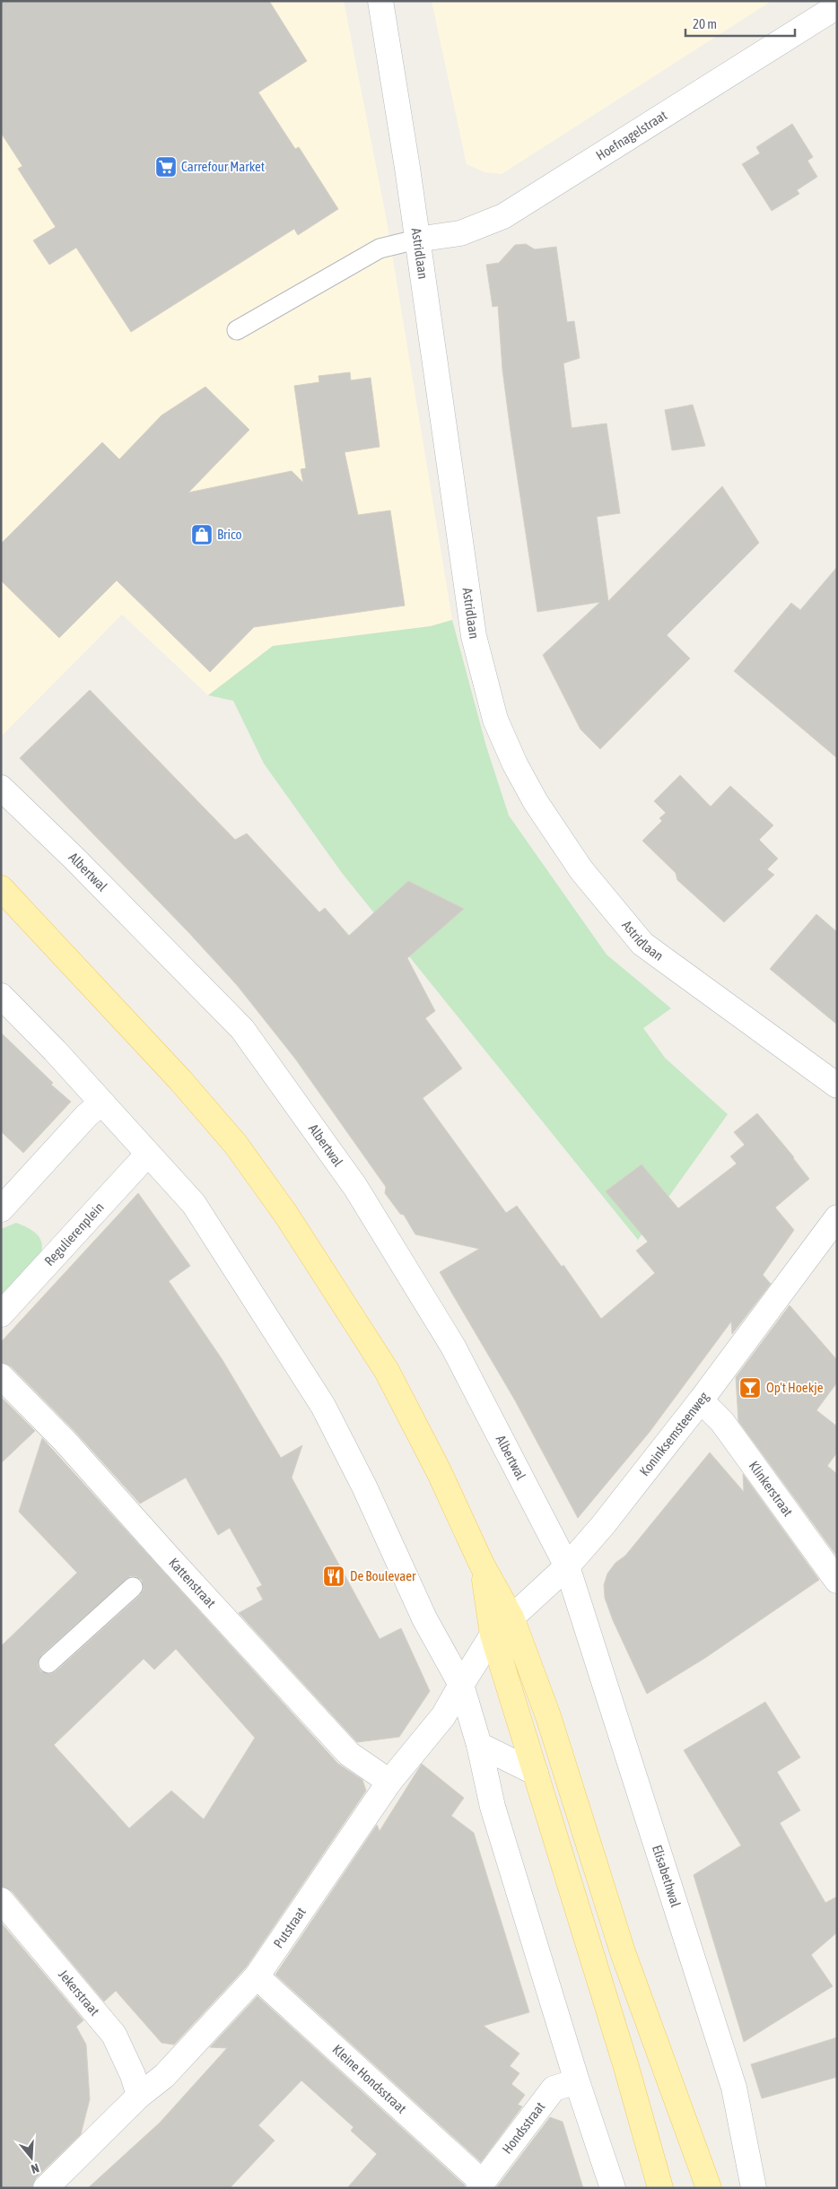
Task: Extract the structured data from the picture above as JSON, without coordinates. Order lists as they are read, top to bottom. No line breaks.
{"streets":{"street":["Hoefnagelstraat","Astridlaan","Albertwal","Regulierenplein","Koninksemsteenweg","Klinkerstraat","Kattenstraat","Elisabethwal","Putstraat","Jekerstraat","Kleine Hondsstraat","Hondsstraat"]},"crossings":[["Hoefnagelstraat","Astridlaan"],["Albertwal","Koninksemsteenweg"],["Albertwal","Elisabethwal"],["Koninksemsteenweg","Klinkerstraat"],["Koninksemsteenweg","Elisabethwal"],["Koninksemsteenweg","Putstraat"],["Kattenstraat","Putstraat"],["Putstraat","Jekerstraat"],["Putstraat","Kleine Hondsstraat"],["Kleine Hondsstraat","Hondsstraat"]],"places":{"supermarket":["Carrefour Market"],"shop":["Brico"],"bar":["Op't Hoekje"],"restaurant":["De Boulevaer"]},"scale_bar":"20 m","north":"bottom"}
